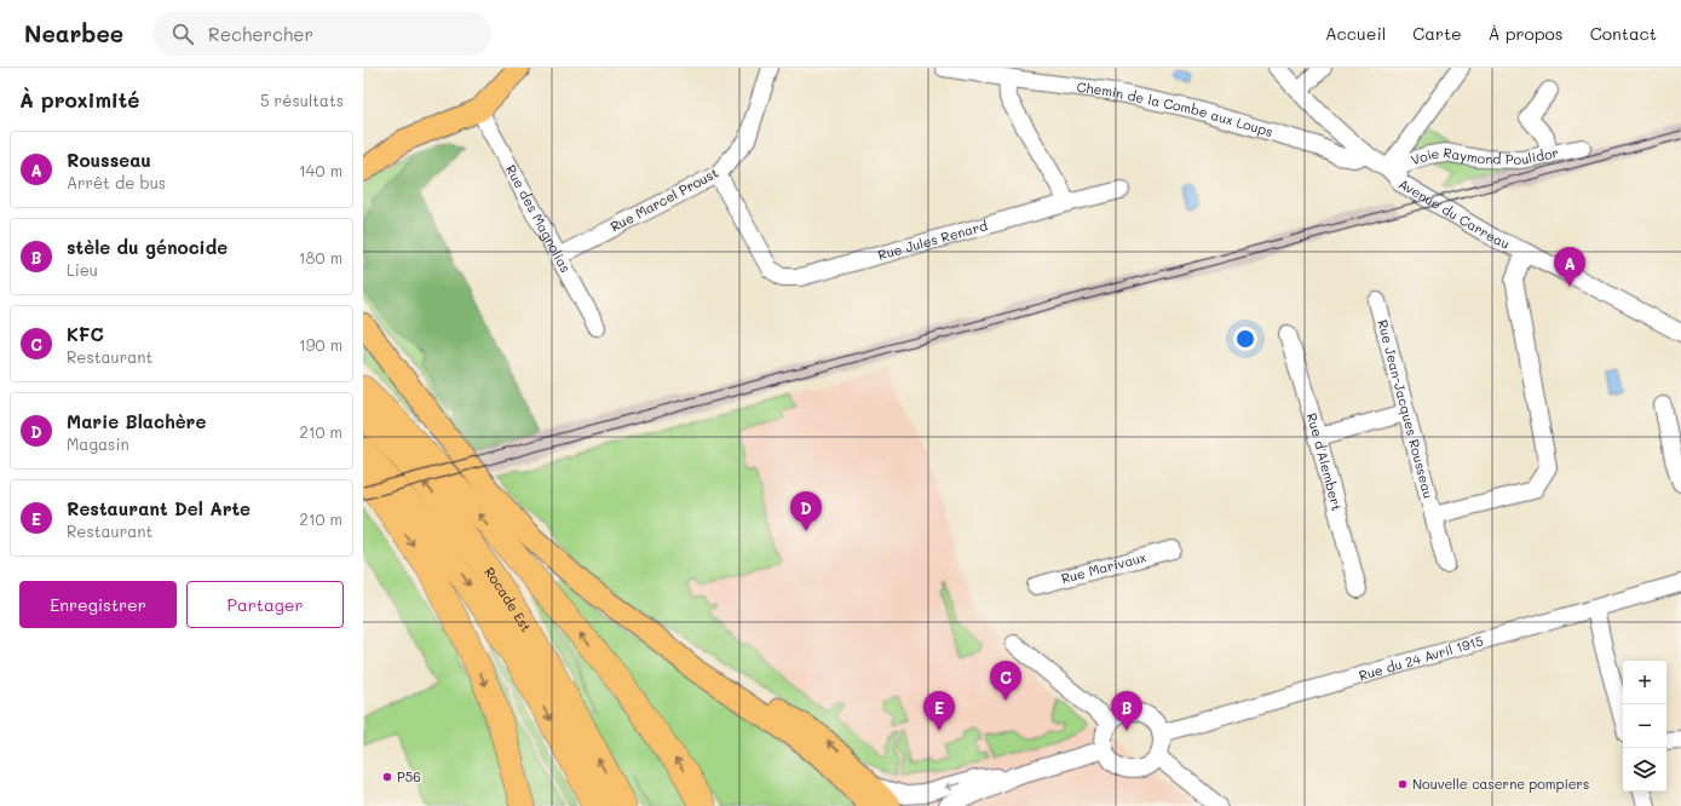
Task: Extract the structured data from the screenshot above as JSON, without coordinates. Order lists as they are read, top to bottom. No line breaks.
{"streets":{"highway":["Rocade Est"],"street":["Chemin de la Combe aux Loups","Voie Raymond Poulidor","Rue Marcel Proust","Avenue du Carreau","Rue des Magnolias","Rue Jules Renard","Rue Jean-Jacques Rousseau","Rue d'Alembert","Rue Marivaux","Rue du 24 Avril 1915"]},"crossings":[["Chemin de la Combe aux Loups","Avenue du Carreau"],["Voie Raymond Poulidor","Avenue du Carreau"],["Rue Marcel Proust","Rue des Magnolias"],["Rue Marcel Proust","Rue Jules Renard"],["Avenue du Carreau","Rue Jean-Jacques Rousseau"]],"places":["P56","Nouvelle caserne pompiers"],"page":{"header":"Nearbee","search":"Rechercher","nav":["Accueil","Carte","À propos","Contact"],"heading":["À proximité","5 résultats"],"list":[{"mark":"A","name":"Rousseau","note":"Arrêt de bus","value":"140 m"},{"mark":"B","name":"stèle du génocide","note":"Lieu","value":"180 m"},{"mark":"C","name":"KFC","note":"Restaurant","value":"190 m"},{"mark":"D","name":"Marie Blachère","note":"Magasin","value":"210 m"},{"mark":"E","name":"Restaurant Del Arte","note":"Restaurant","value":"210 m"}],"pins":["A","D","C","B","E"],"buttons":["Enregistrer","Partager"],"map_buttons":["+","−"]}}
